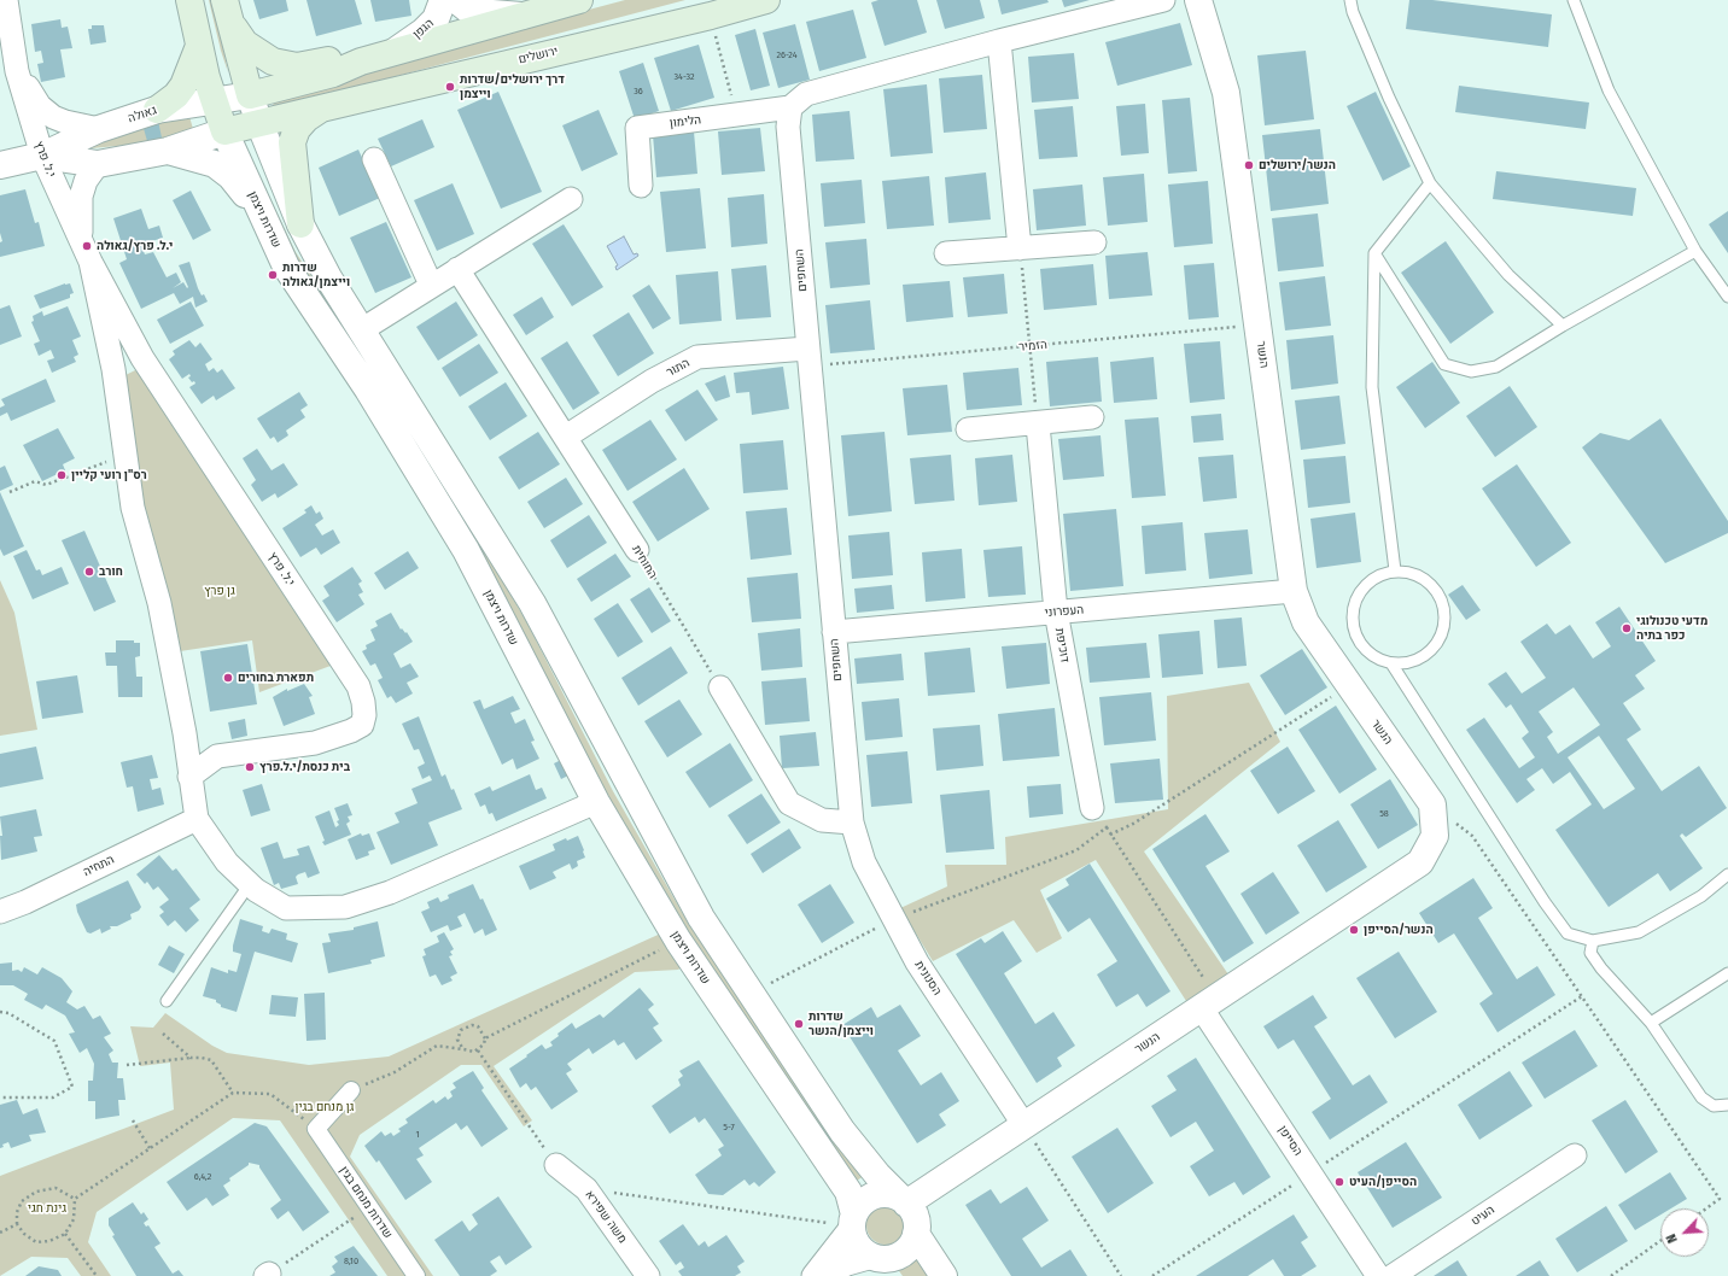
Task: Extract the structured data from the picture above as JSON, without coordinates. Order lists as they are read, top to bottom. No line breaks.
{"streets":{"main road":["ירושלים","שדרות ויצמן"],"street":["הגפן","גאולה","הלימון","י.ל. פרץ","השחפים","הנשר","התור","החוחית","העפרוני","דוכיפת","התחיה","הסנונית","הסייפן","שדרות מנחם בגין","העיט","משה שפירא"],"path":["הזמיר"]},"crossings":[["ירושלים","גאולה"],["ירושלים","שדרות ויצמן"],["גאולה","י.ל. פרץ"],["גאולה","שדרות ויצמן"],["הלימון","השחפים"],["י.ל. פרץ","שדרות ויצמן"],["י.ל. פרץ","התחיה"],["שדרות ויצמן","הנשר"],["השחפים","הזמיר"],["השחפים","התור"],["השחפים","העפרוני"],["השחפים","הסנונית"],["הזמיר","הנשר"],["הזמיר","התור"],["הנשר","העפרוני"],["הנשר","הסנונית"],["הנשר","הסייפן"],["התור","החוחית"],["העפרוני","דוכיפת"]],"parks":["גן פרץ","גן מנחם בגין","גינת חגי"],"places":["דרך ירושלים/שדרות וייצמן","הנשר/ירושלים","י.ל. פרץ/גאולה","שדרות וייצמן/גאולה","רס\"ן רועי קליין","חורב","מדעי טכנולוגי כפר בתיה","תפארת בחורים","בית כנסת/י.ל.פרץ","הנשר/הסייפן","שדרות וייצמן/הנשר","הסייפן/העיט"],"house_numbers":["26-24","34-32","36","58","5-7","1","6,4,2","8,10"],"north":"bottom left"}
